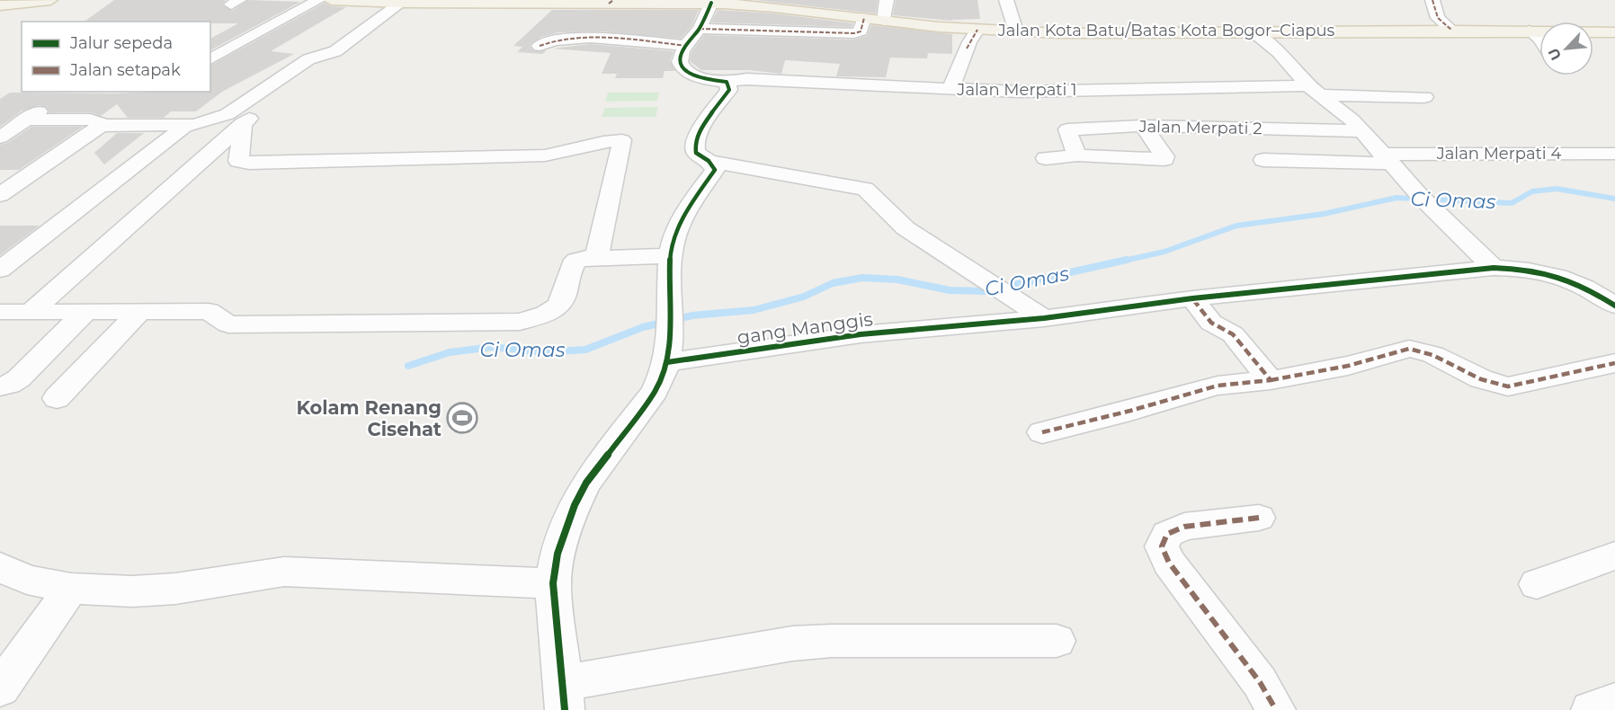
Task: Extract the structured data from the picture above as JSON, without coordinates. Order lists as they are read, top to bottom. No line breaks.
{"streets":{"main road":["Jalan Kota Batu/Batas Kota Bogor–Ciapus"],"street":["Jalan Merpati 1","Jalan Merpati 2","Jalan Merpati 4","gang Manggis"]},"water":["Ci Omas"],"places":{"sports":["Kolam Renang Cisehat"]},"legend":["Jalur sepeda","Jalan setapak"],"north":"bottom left"}
